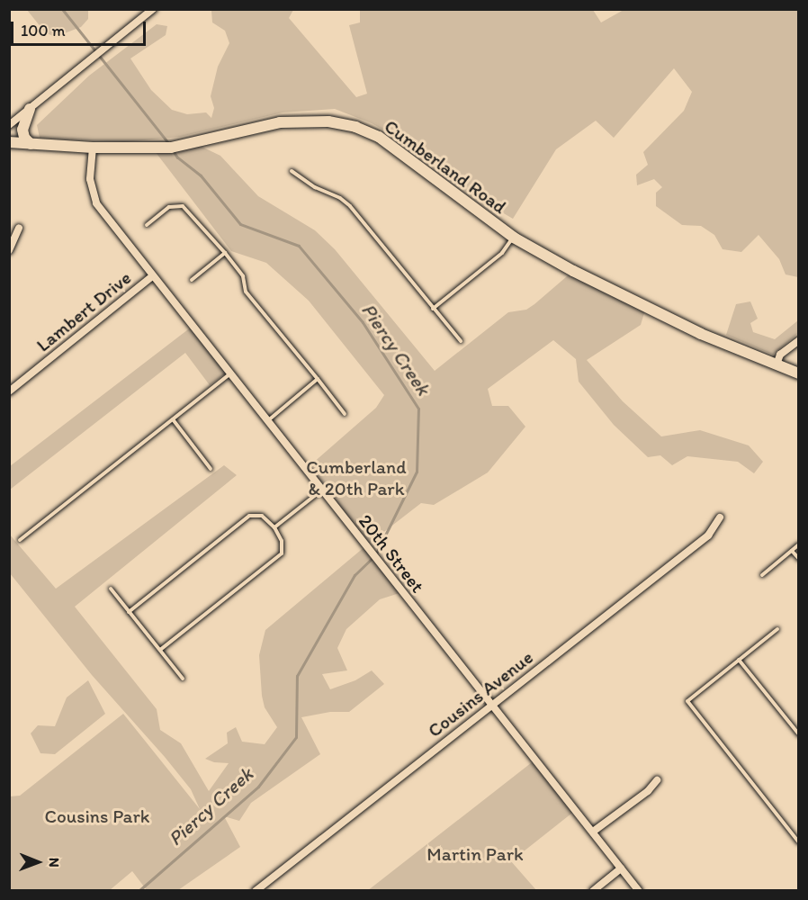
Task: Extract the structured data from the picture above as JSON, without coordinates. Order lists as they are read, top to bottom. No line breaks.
{"streets":{"street":["Cumberland Road","Lambert Drive","20th Street","Cousins Avenue"]},"crossings":[["Cumberland Road","20th Street"],["Lambert Drive","20th Street"],["20th Street","Cousins Avenue"]],"water":["Piercy Creek"],"parks":["Cumberland & 20th Park","Cousins Park","Martin Park"],"scale_bar":"100 m","north":"right"}
